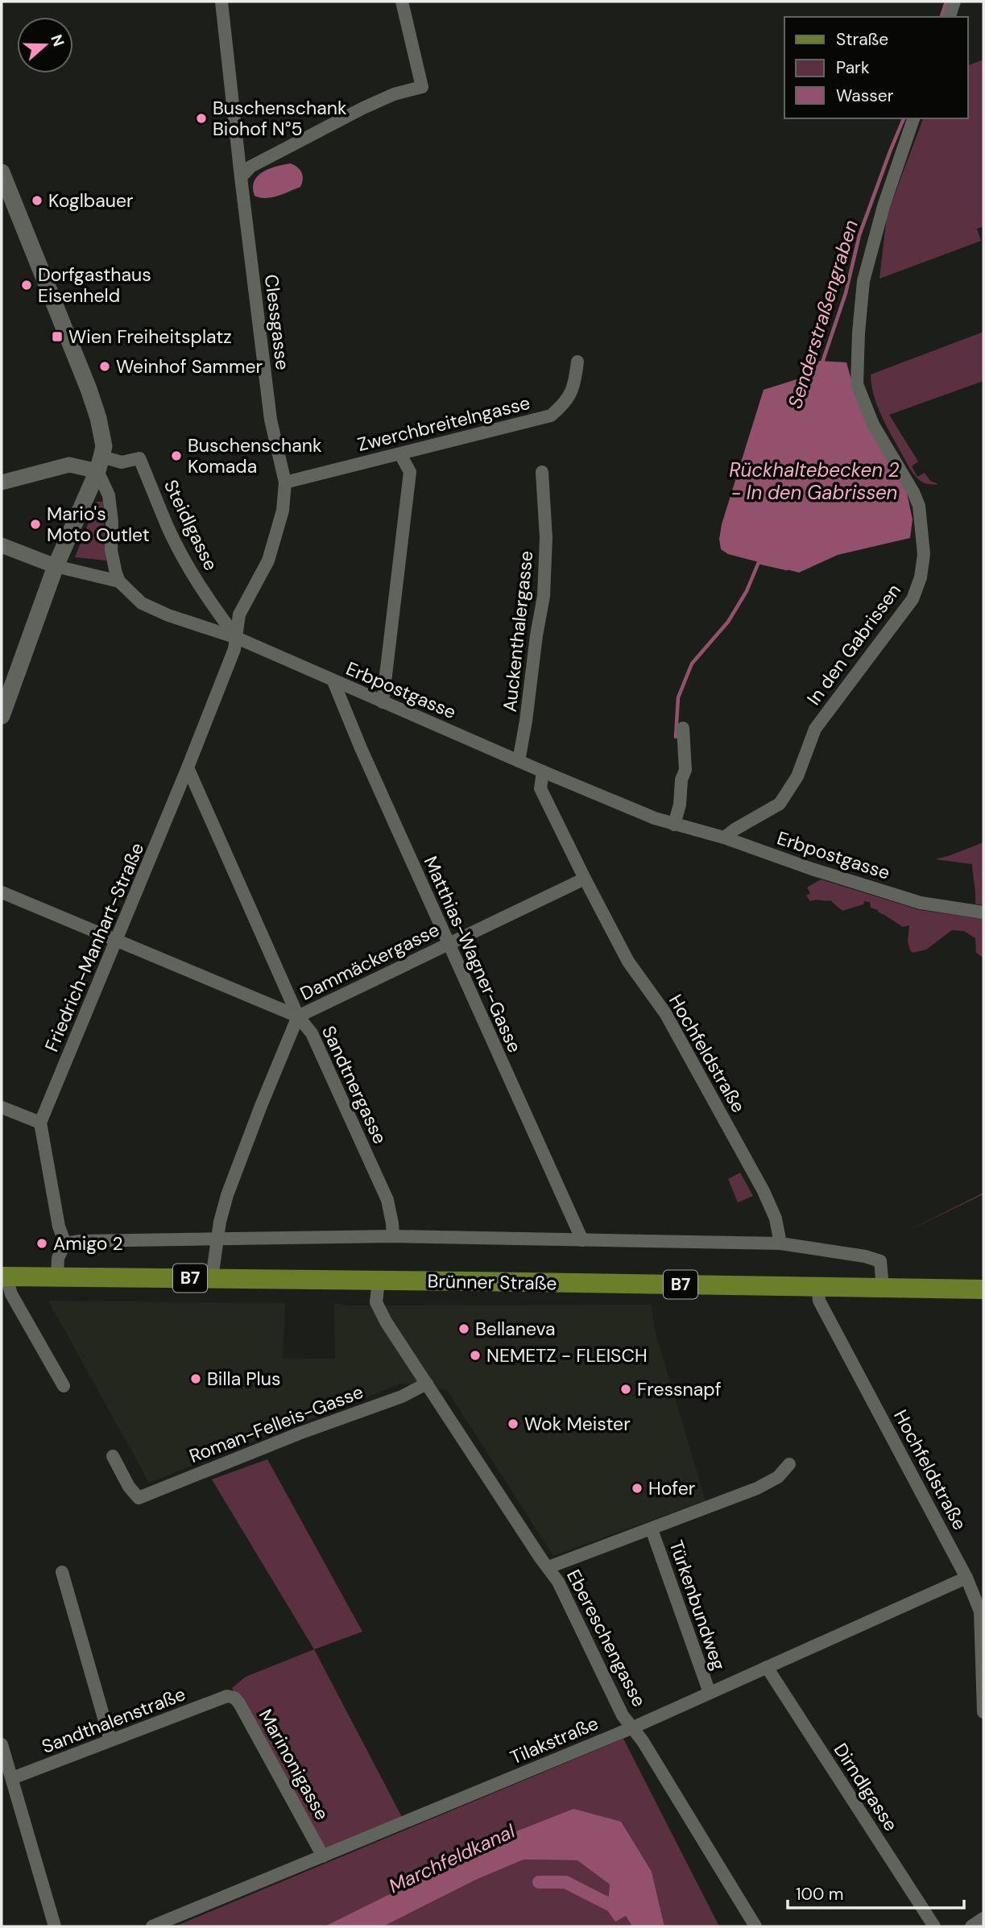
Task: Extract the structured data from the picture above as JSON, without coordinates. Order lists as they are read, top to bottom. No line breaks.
{"streets":{"main road":["B7","Brünner Straße"],"street":["Clessgasse","Zwerchbreitelngasse","Steidlgasse","Auckenthalergasse","In den Gabrissen","Erbpostgasse","Friedrich-Manhart-Straße","Matthias-Wagner-Gasse","Dammäckergasse","Hochfeldstraße","Sandtnergasse","Roman-Felleis-Gasse","Türkenbundweg","Ebereschengasse","Sandthalenstraße","Tilakstraße","Marinonigasse","Dirndlgasse"]},"crossings":[["Clessgasse","Zwerchbreitelngasse"],["Clessgasse","Steidlgasse"],["Clessgasse","Erbpostgasse"],["Clessgasse","Friedrich-Manhart-Straße"],["Steidlgasse","Erbpostgasse"],["Steidlgasse","Friedrich-Manhart-Straße"],["Auckenthalergasse","Erbpostgasse"],["In den Gabrissen","Erbpostgasse"],["Erbpostgasse","Friedrich-Manhart-Straße"],["Erbpostgasse","Matthias-Wagner-Gasse"],["Erbpostgasse","Hochfeldstraße"],["Friedrich-Manhart-Straße","Sandtnergasse"],["Matthias-Wagner-Gasse","Dammäckergasse"],["Dammäckergasse","Hochfeldstraße"],["Dammäckergasse","Sandtnergasse"],["Dammäckergasse","Brünner Straße"],["Hochfeldstraße","Brünner Straße"],["Hochfeldstraße","Tilakstraße"],["Brünner Straße","Ebereschengasse"],["Roman-Felleis-Gasse","Ebereschengasse"],["Türkenbundweg","Tilakstraße"],["Ebereschengasse","Tilakstraße"],["Sandthalenstraße","Marinonigasse"],["Tilakstraße","Marinonigasse"],["Tilakstraße","Dirndlgasse"]],"water":["Senderstraßengraben","Rückhaltebecken 2 - In den Gabrissen","Marchfeldkanal"],"places":{"other":["Buschenschank Biohof N°5","Koglbauer","Dorfgasthaus Eisenheld","Weinhof Sammer","Buschenschank Komada","Mario's Moto Outlet","Amigo 2","Bellaneva","NEMETZ - FLEISCH","Billa Plus","Fressnapf","Wok Meister","Hofer"],"transit":["Wien Freiheitsplatz"]},"legend":["Straße","Park","Wasser"],"scale_bar":"100 m","north":"right"}
